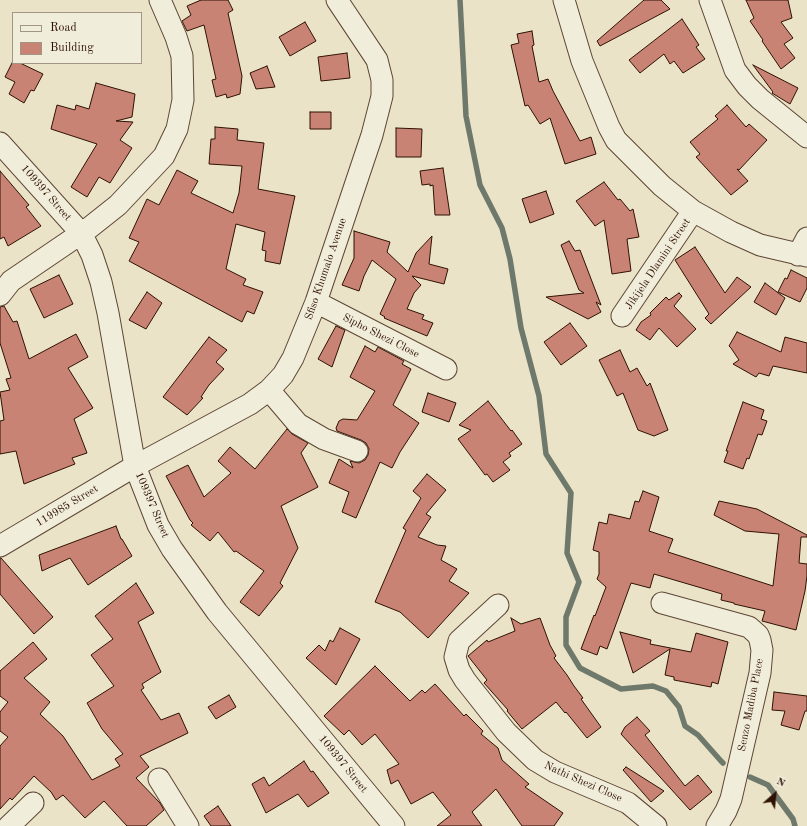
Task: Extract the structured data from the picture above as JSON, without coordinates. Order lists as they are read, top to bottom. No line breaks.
{"streets":{"street":["109397 Street","Jikijela Dlamini Street","Sfiso Khumalo Avenue","Sipho Shezi Close","119985 Street","Senzo Madiba Place","Nathi Shezi Close"]},"crossings":[["109397 Street","Sfiso Khumalo Avenue"],["109397 Street","119985 Street"],["Sfiso Khumalo Avenue","Sipho Shezi Close"],["Sfiso Khumalo Avenue","119985 Street"]],"legend":["Road","Building"],"north":"top right"}
